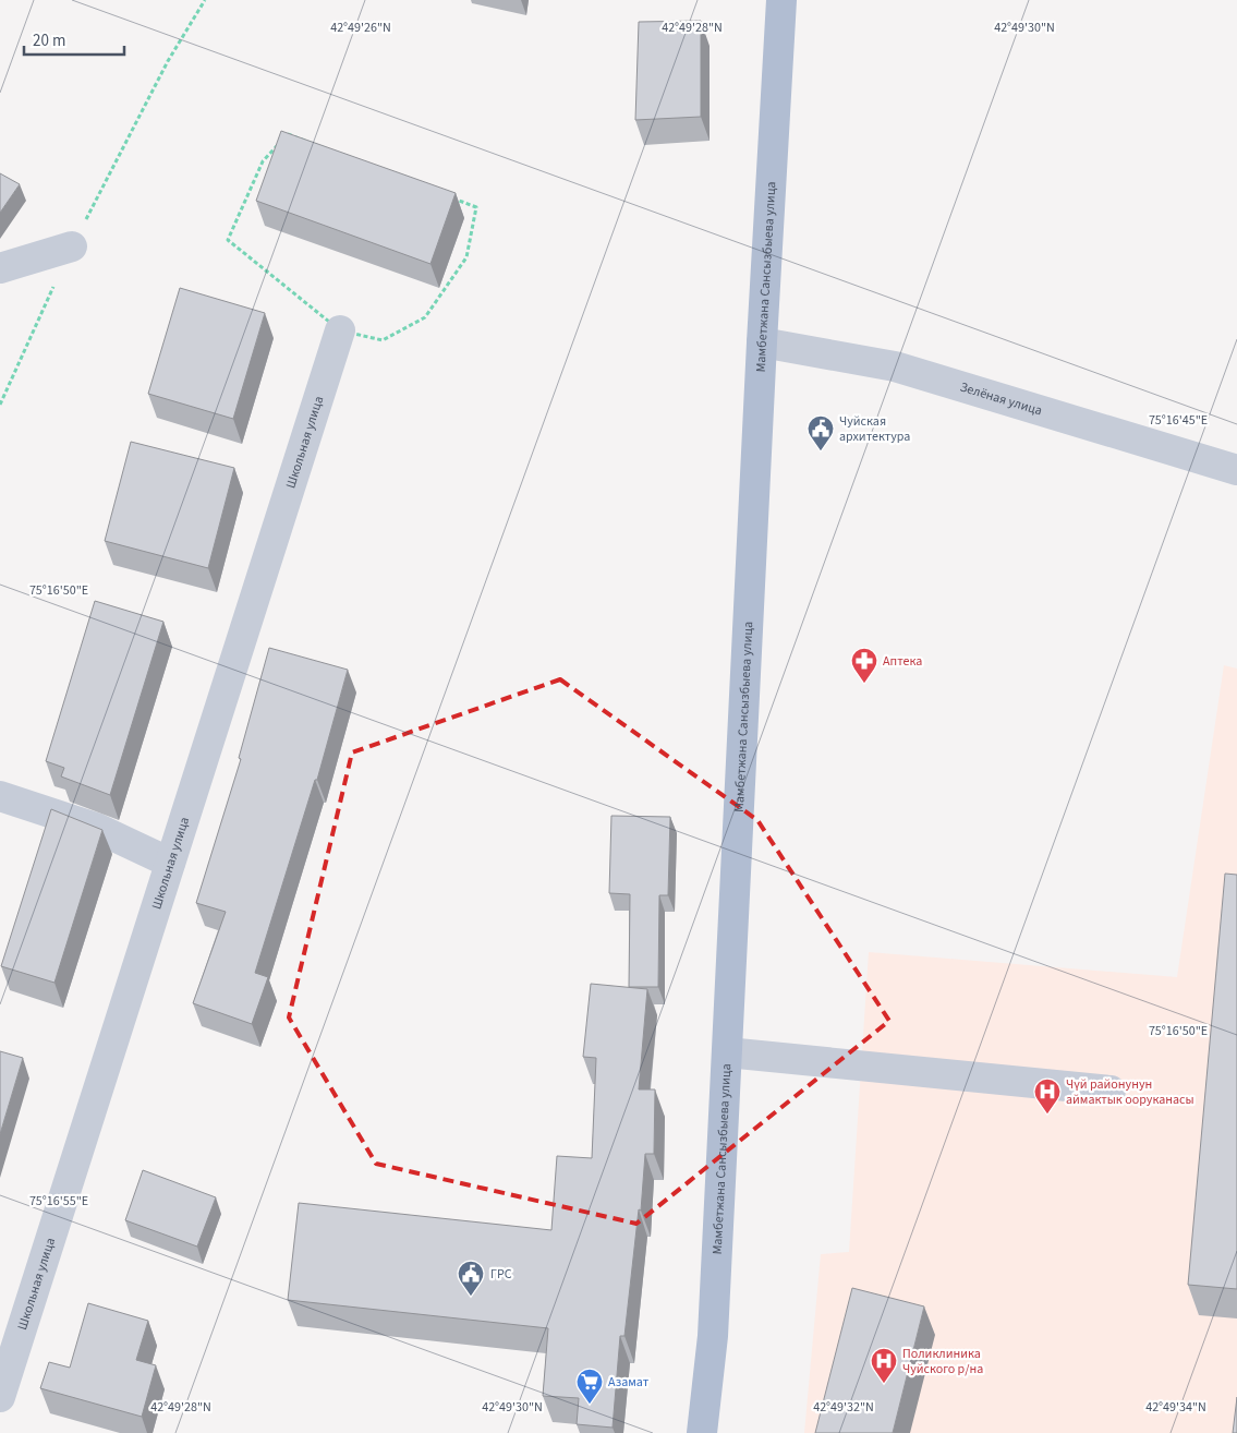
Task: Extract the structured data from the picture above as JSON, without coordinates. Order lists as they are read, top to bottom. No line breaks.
{"streets":{"main road":["Мамбетжана Сансызбыева улица"],"street":["Зелёная улица","Школьная улица"]},"crossings":[["Мамбетжана Сансызбыева улица","Зелёная улица"]],"places":{"public building":["Чуйская архитектура","ГРС"],"pharmacy":["Аптека"],"hospital":["Чүй районунун аймактык ооруканасы","Поликлиника Чуйского р/на"],"supermarket":["Азамат"]},"scale_bar":"20 m","coordinates":["42°49'26\"N","42°49'28\"N","42°49'30\"N","75°16'45\"E","75°16'50\"E","75°16'55\"E","42°49'32\"N","42°49'34\"N"]}
